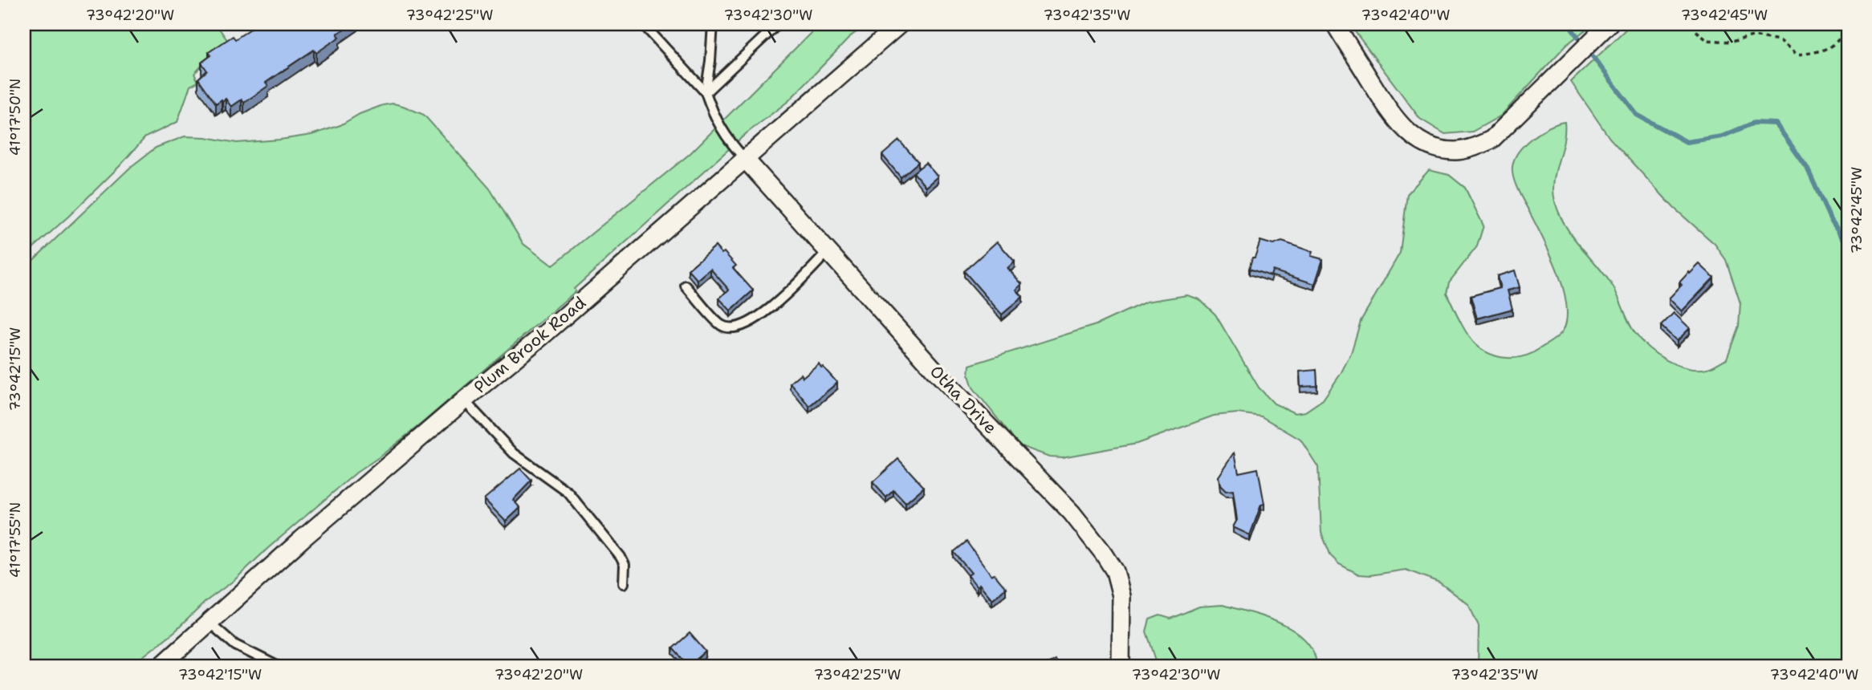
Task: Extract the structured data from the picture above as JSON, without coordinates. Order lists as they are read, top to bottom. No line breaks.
{"streets":{"street":["Plum Brook Road","Otha Drive"]},"crossings":[["Plum Brook Road","Otha Drive"]],"coordinates":["73°42'20\"W","73°42'25\"W","73°42'30\"W","73°42'35\"W","73°42'40\"W","73°42'45\"W","41°17'50\"N","73°42'15\"W","41°17'55\"N"]}
